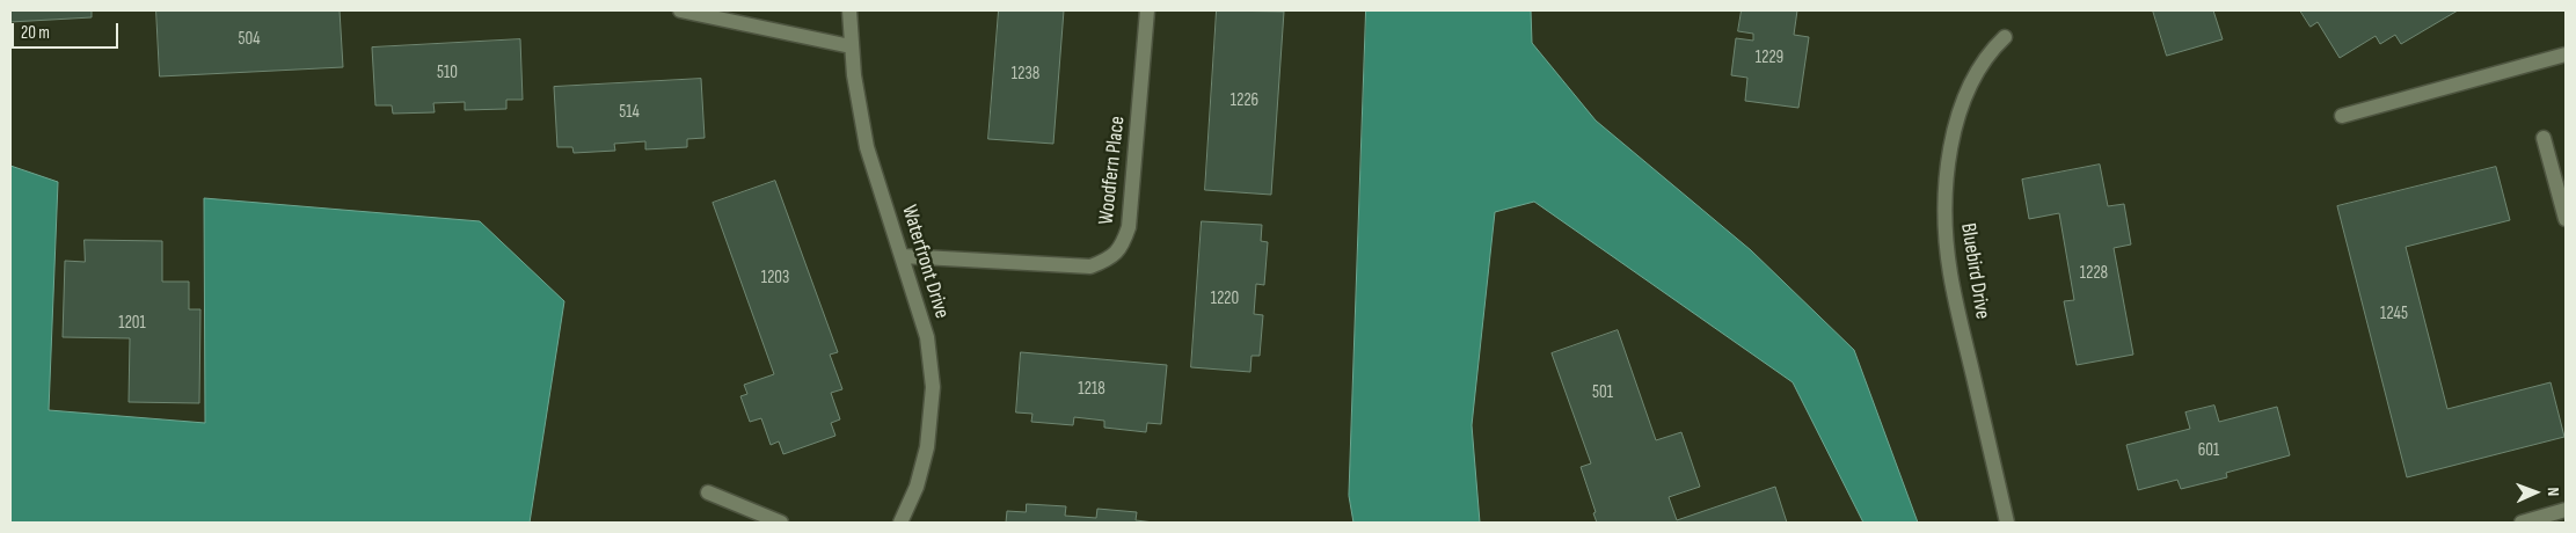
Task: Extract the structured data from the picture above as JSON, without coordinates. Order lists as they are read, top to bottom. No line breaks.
{"streets":{"street":["Woodfern Place","Waterfront Drive","Bluebird Drive"]},"crossings":[["Woodfern Place","Waterfront Drive"]],"house_numbers":["504","1229","510","1238","1226","514","1228","1203","1220","1245","1201","1218","501","601"],"scale_bar":"20 m","north":"right"}
